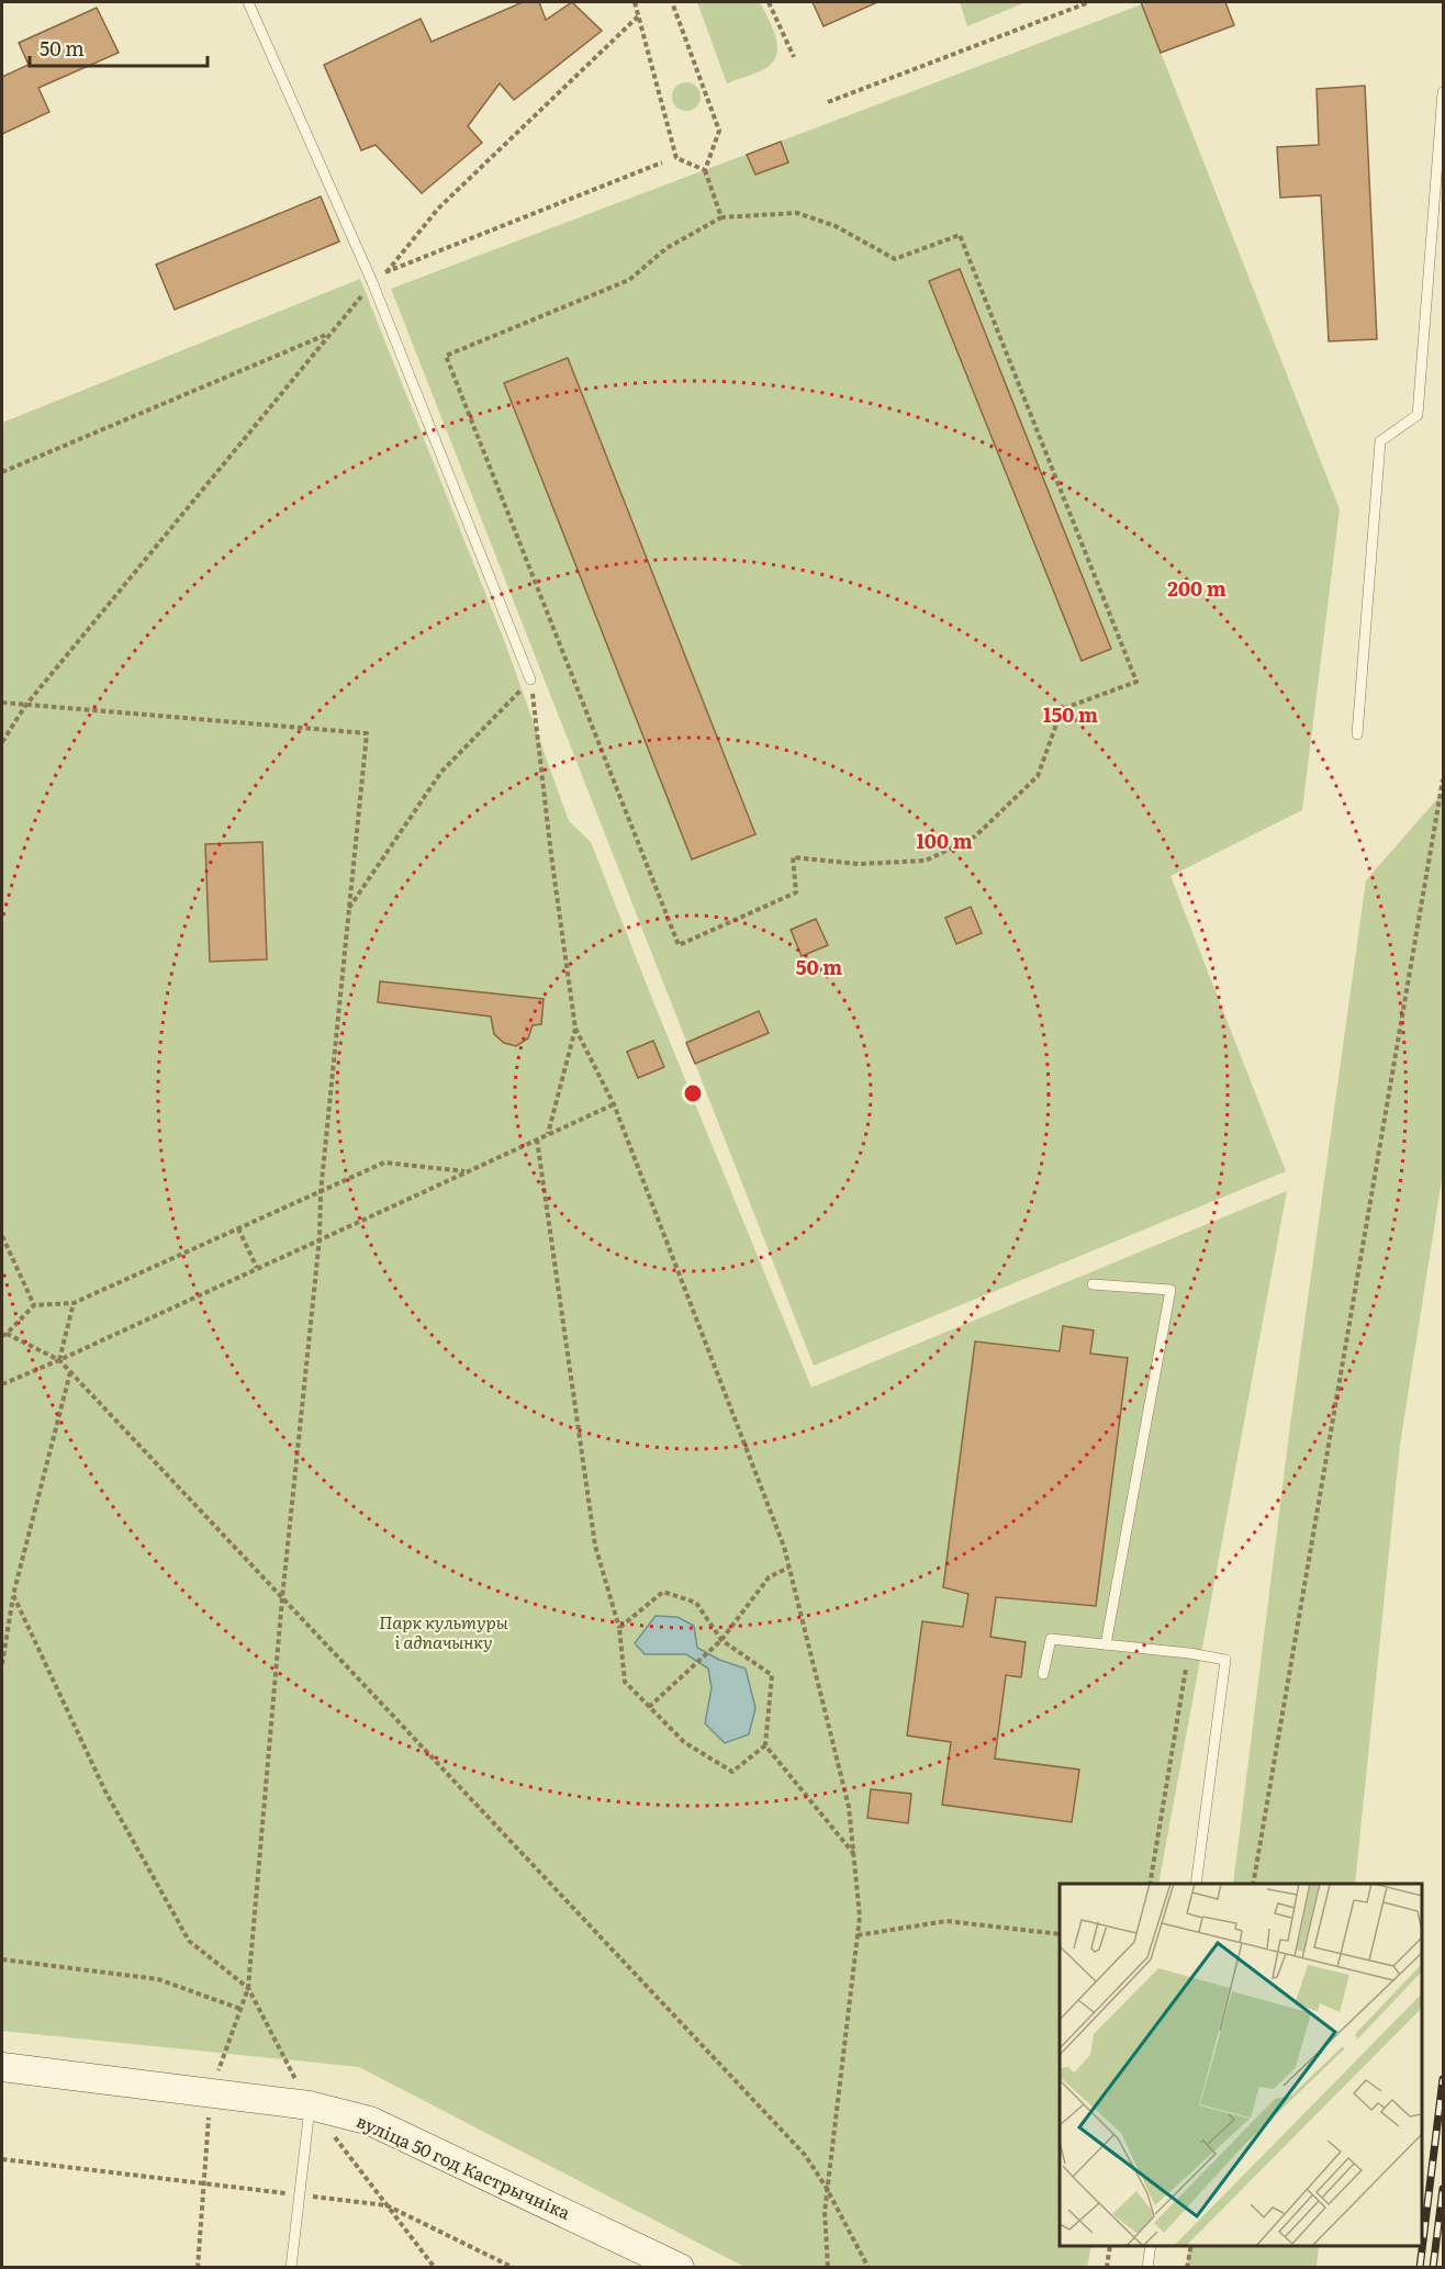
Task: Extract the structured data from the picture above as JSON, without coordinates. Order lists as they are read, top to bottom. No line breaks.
{"streets":{"main road":["вуліца 50 год Кастрычніка"]},"parks":["Парк культуры і адпачынку"],"scale_bar":"50 m","rings":["200 m","150 m","100 m","50 m"]}
